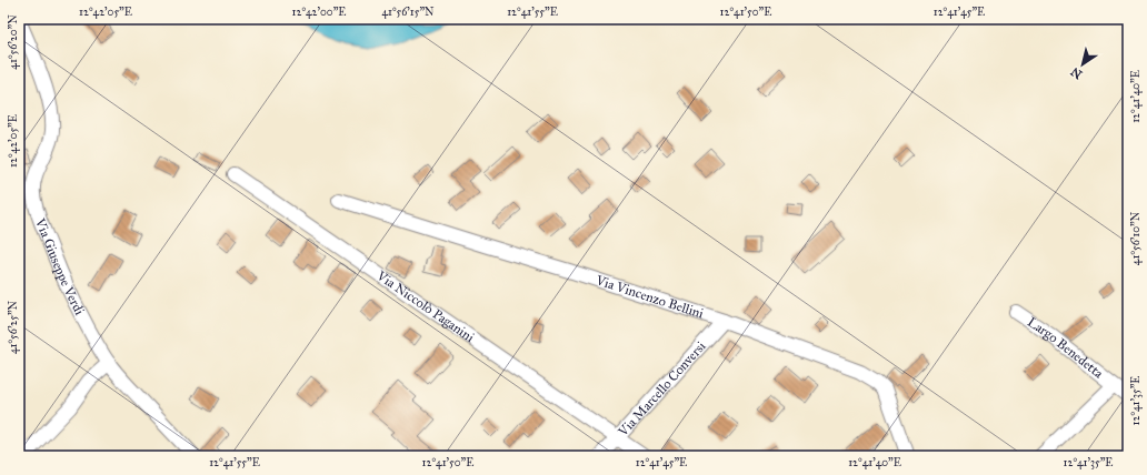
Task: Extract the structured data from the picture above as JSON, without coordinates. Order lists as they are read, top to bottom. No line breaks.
{"streets":{"street":["Via Giuseppe Verdi","Via Vincenzo Bellini","Via Niccolò Paganini","Largo Benedetta","Via Marcello Conversi"]},"crossings":[["Via Vincenzo Bellini","Via Marcello Conversi"],["Via Niccolò Paganini","Via Marcello Conversi"]],"north":"bottom left","coordinates":["12°42'05\"E","12°42'00\"E","41°56'15\"N","12°41'55\"E","12°41'50\"E","12°41'45\"E","41°56'20\"N","12°41'40\"E","41°56'10\"N","41°56'25\"N","12°41'35\"E"]}
